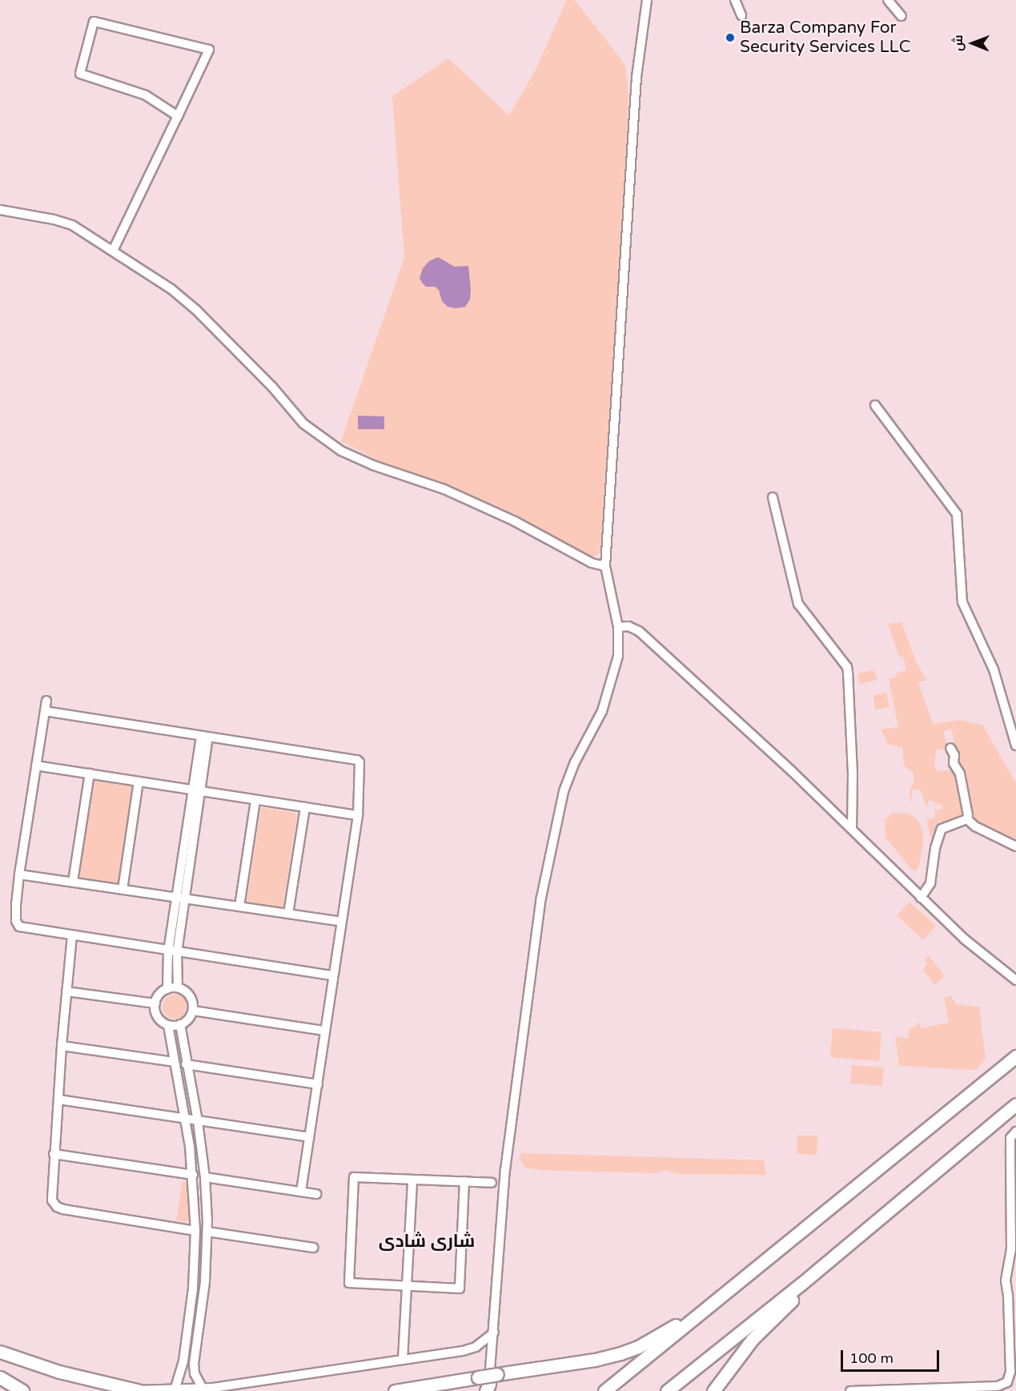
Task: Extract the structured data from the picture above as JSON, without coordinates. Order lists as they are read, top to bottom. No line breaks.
{"districts":["شاری شادی"],"places":["Barza Company For Security Services LLC"],"scale_bar":"100 m","north":"left"}
